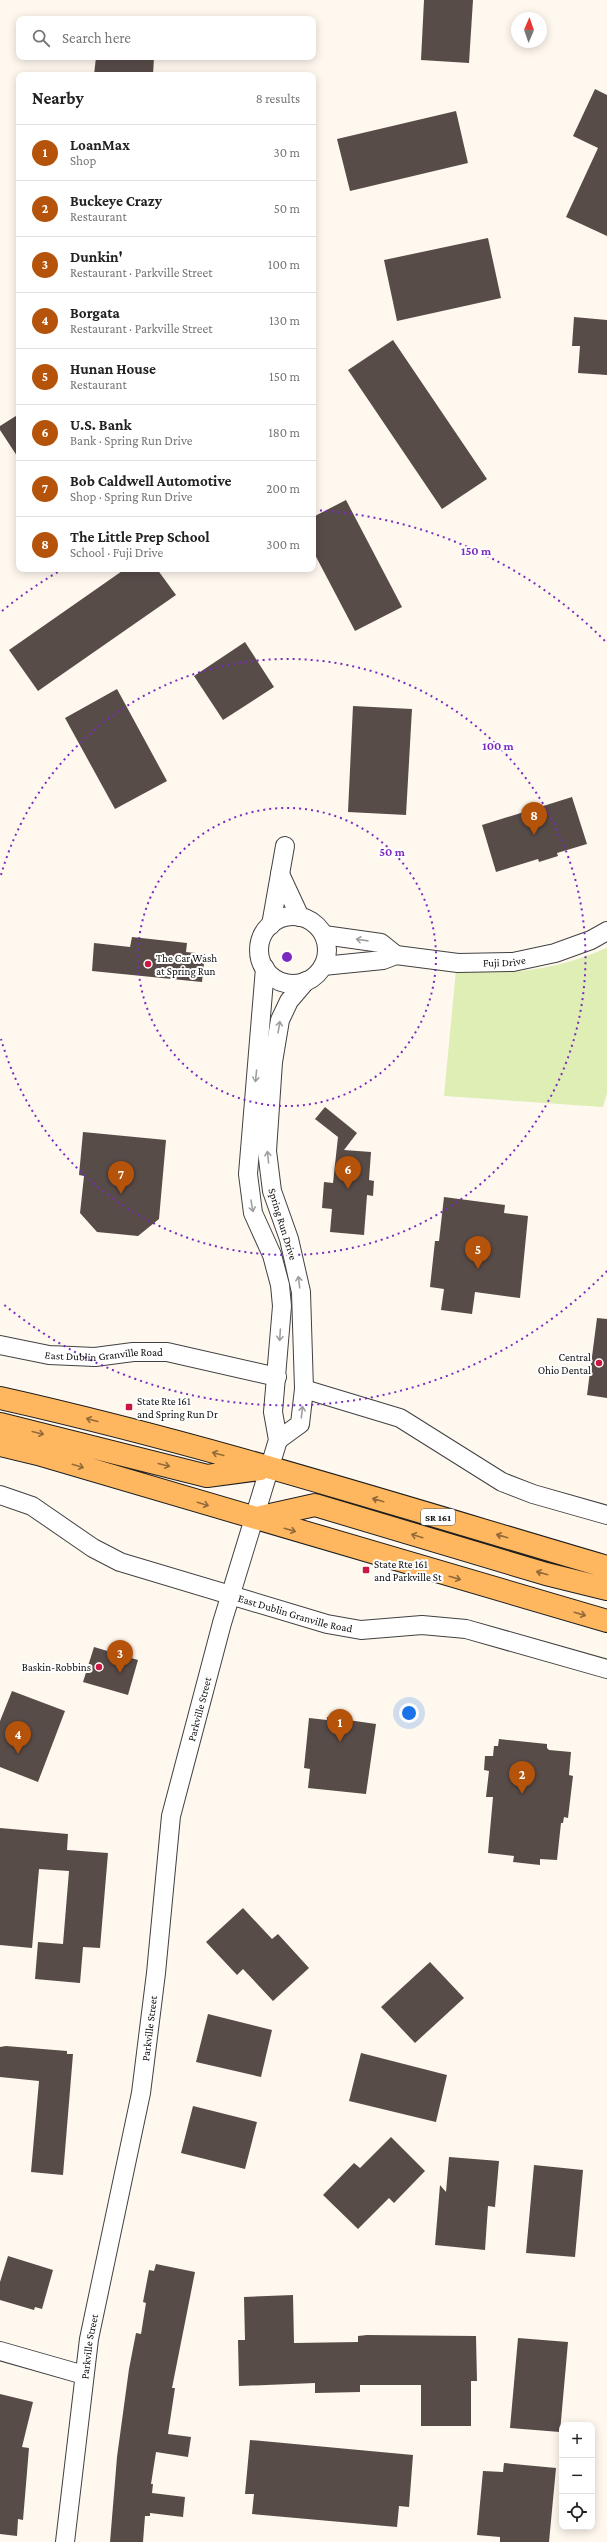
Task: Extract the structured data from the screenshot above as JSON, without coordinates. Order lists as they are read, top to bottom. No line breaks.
{"streets":{"main road":["SR 161"],"street":["Fuji Drive","Spring Run Drive","East Dublin Granville Road","Parkville Street"]},"crossings":[["Fuji Drive","Spring Run Drive"],["Spring Run Drive","East Dublin Granville Road"],["Spring Run Drive","SR 161"],["Spring Run Drive","Parkville Street"],["East Dublin Granville Road","Parkville Street"]],"places":{"other":["The Car Wash at Spring Run","Central Ohio Dental","Baskin-Robbins"],"transit":["State Rte 161 and Spring Run Dr","State Rte 161 and Parkville St"]},"north":"top","page":{"search":"Search here","heading":["Nearby","8 results"],"list":[{"mark":"1","name":"LoanMax","note":"Shop","value":"30 m"},{"mark":"2","name":"Buckeye Crazy","note":"Restaurant","value":"50 m"},{"mark":"3","name":"Dunkin'","note":"Restaurant · Parkville Street","value":"100 m"},{"mark":"4","name":"Borgata","note":"Restaurant · Parkville Street","value":"130 m"},{"mark":"5","name":"Hunan House","note":"Restaurant","value":"150 m"},{"mark":"6","name":"U.S. Bank","note":"Bank · Spring Run Drive","value":"180 m"},{"mark":"7","name":"Bob Caldwell Automotive","note":"Shop · Spring Run Drive","value":"200 m"},{"mark":"8","name":"The Little Prep School","note":"School · Fuji Drive","value":"300 m"}],"pins":["8","6","7","5","3","1","4","2"],"map_buttons":["+","−"]},"rings":["150 m","100 m","50 m"]}
